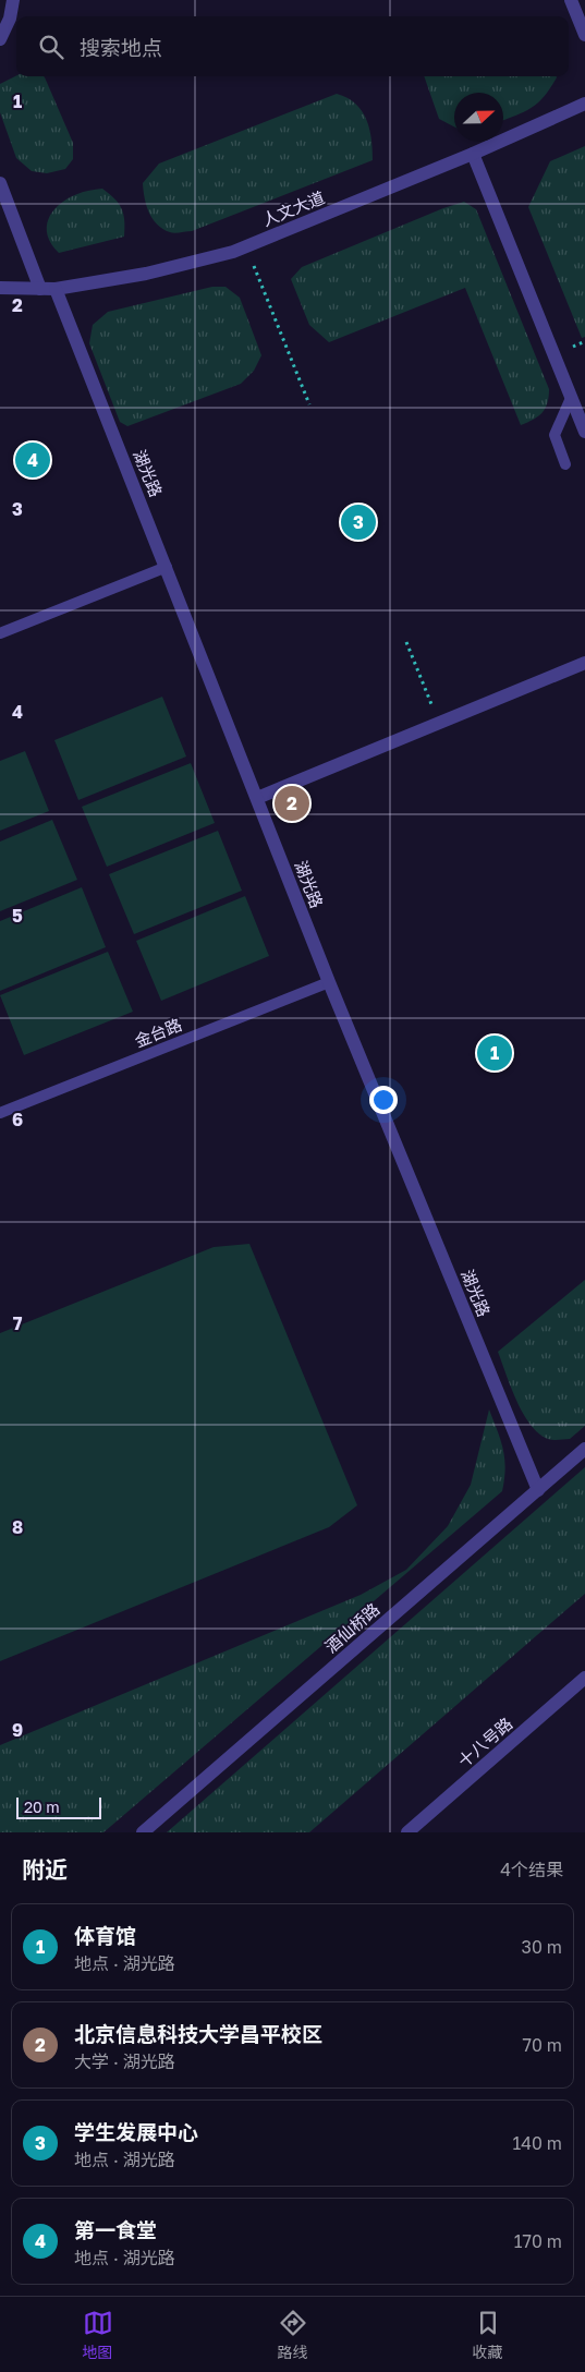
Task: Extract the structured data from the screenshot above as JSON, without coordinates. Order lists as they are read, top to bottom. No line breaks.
{"streets":{"street":["人文大道","湖光路","酒仙桥路","十八号路"],"lane":["金台路"]},"crossings":[["人文大道","湖光路"],["湖光路","金台路"],["湖光路","酒仙桥路"]],"scale_bar":"20 m","north":"right","page":{"search":"搜索地点","pins":["4","3","2","1"],"scale":"20 m","heading":["附近","4个结果"],"list":[{"mark":"1","name":"体育馆","note":"地点 · 湖光路","value":"30 m"},{"mark":"2","name":"北京信息科技大学昌平校区","note":"大学 · 湖光路","value":"70 m"},{"mark":"3","name":"学生发展中心","note":"地点 · 湖光路","value":"140 m"},{"mark":"4","name":"第一食堂","note":"地点 · 湖光路","value":"170 m"}],"nav":["地图","路线","收藏"]},"grid":{"rows":["1","2","3","4","5","6","7","8","9"]}}
